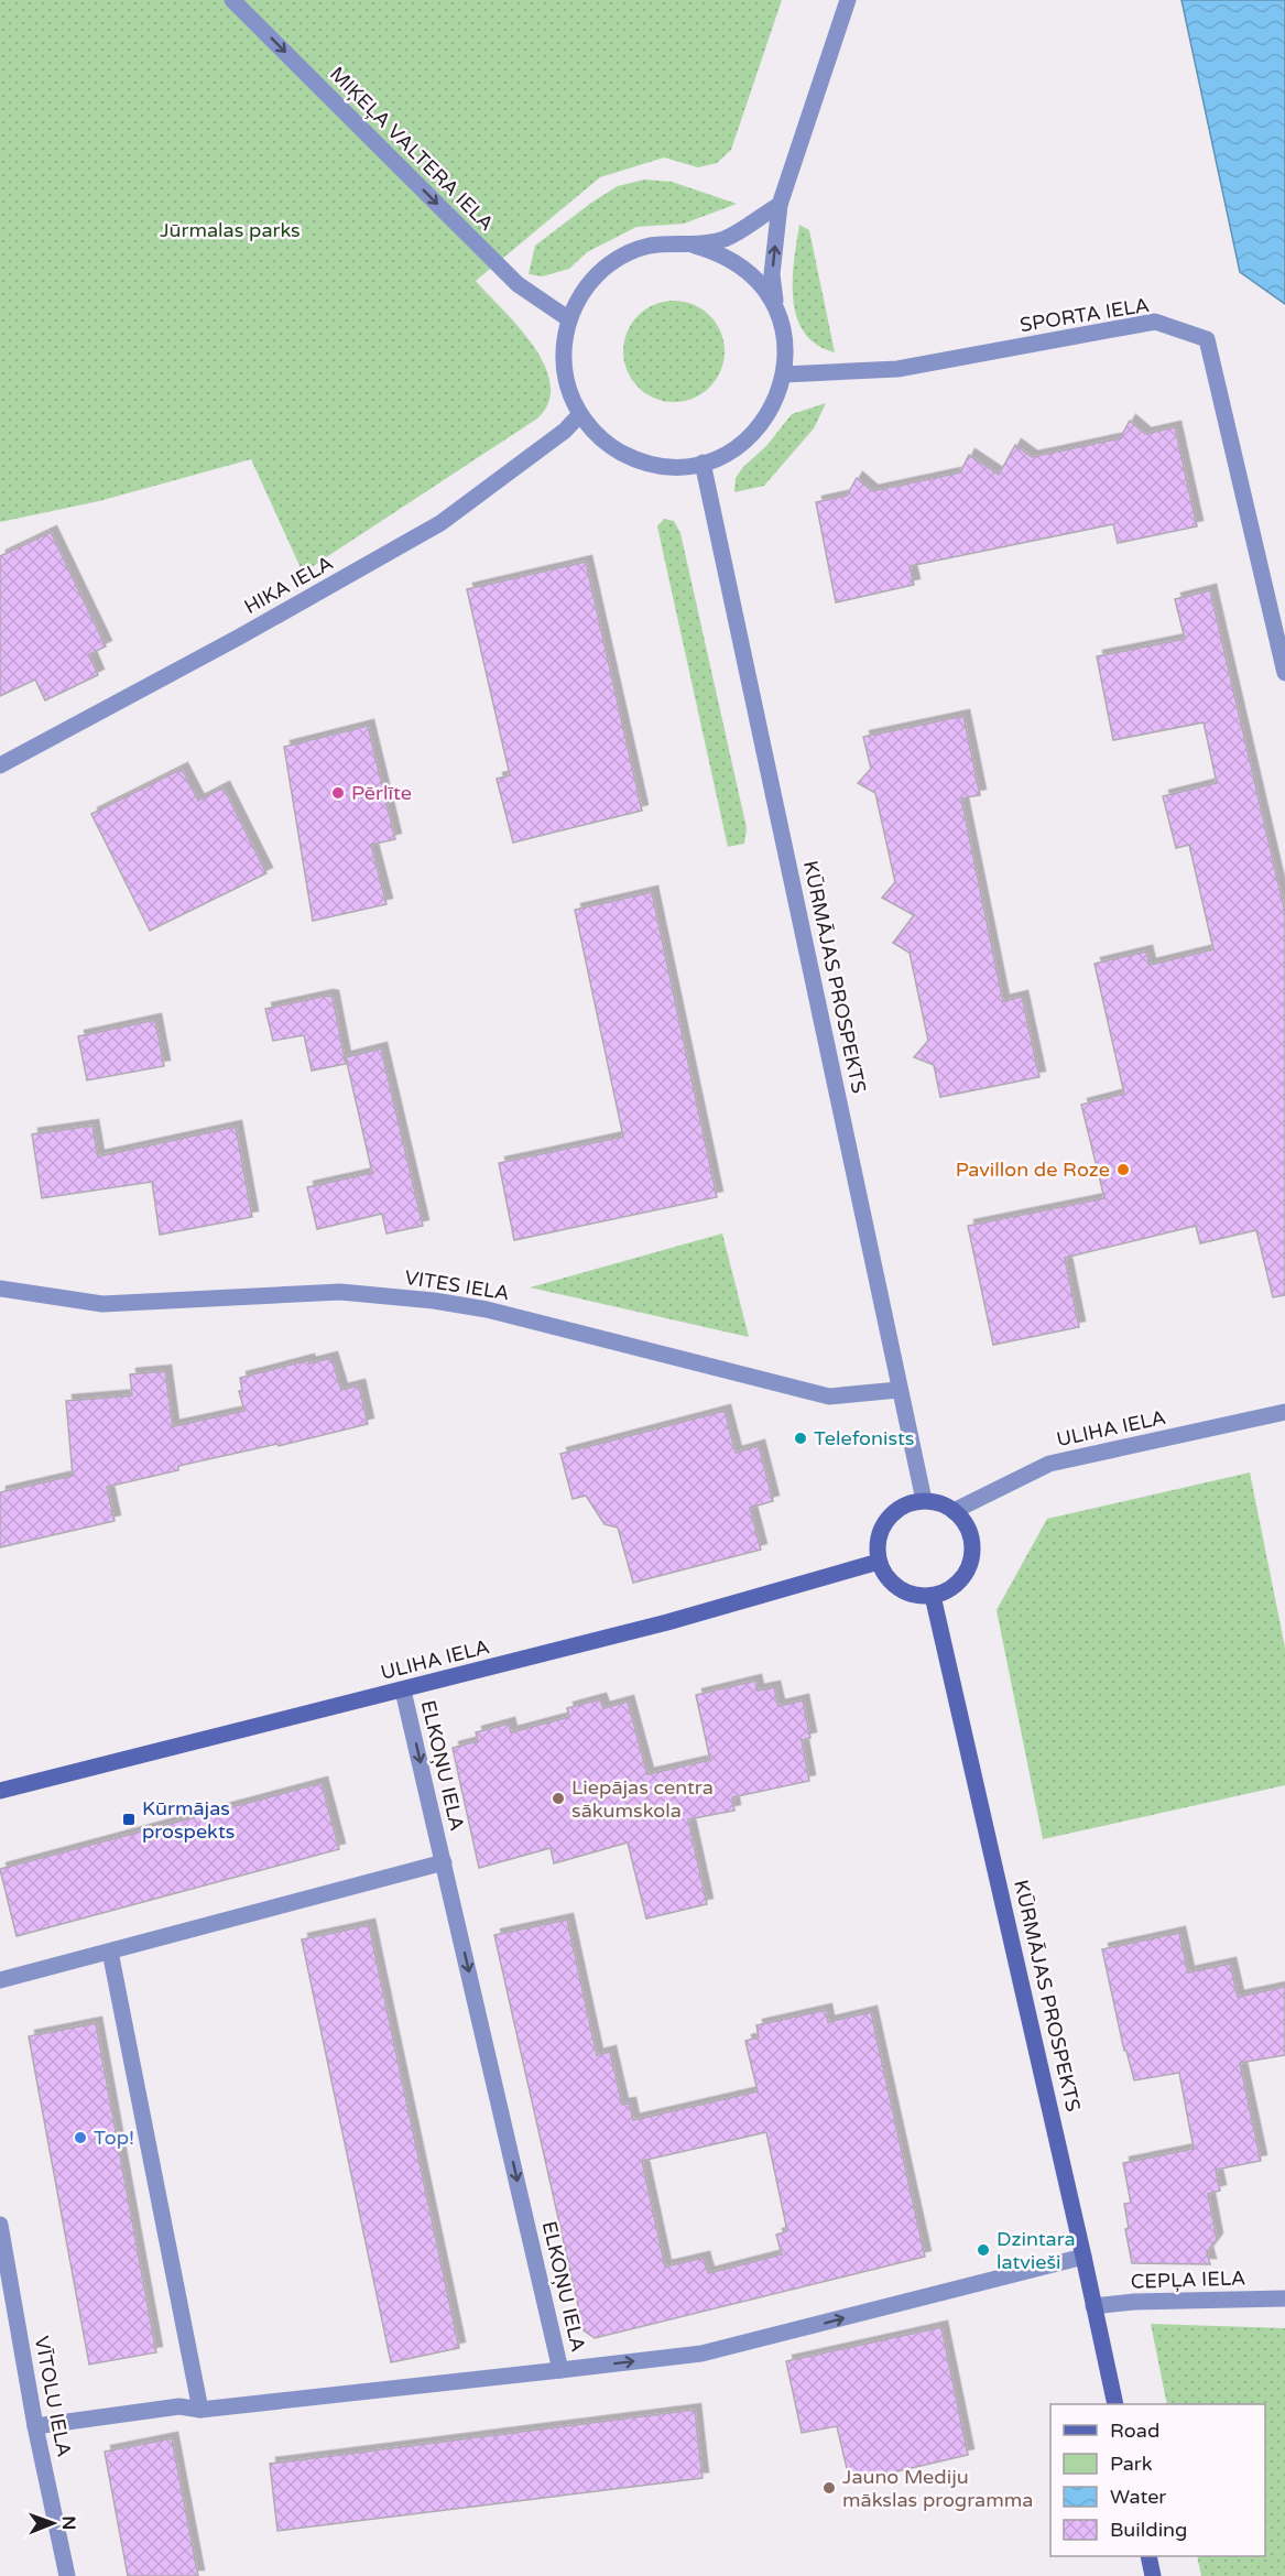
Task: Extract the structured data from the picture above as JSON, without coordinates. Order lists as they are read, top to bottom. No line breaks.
{"streets":{"main road":["KŪRMĀJAS PROSPEKTS","ULIHA IELA"],"street":["MIĶEĻA VALTERA IELA","SPORTA IELA","HIKA IELA","VITES IELA","ELKOŅU IELA","CEPĻA IELA","VĪTOLU IELA"]},"crossings":[["MIĶEĻA VALTERA IELA","SPORTA IELA"],["MIĶEĻA VALTERA IELA","HIKA IELA"],["MIĶEĻA VALTERA IELA","KŪRMĀJAS PROSPEKTS"],["SPORTA IELA","HIKA IELA"],["SPORTA IELA","KŪRMĀJAS PROSPEKTS"],["HIKA IELA","KŪRMĀJAS PROSPEKTS"],["KŪRMĀJAS PROSPEKTS","VITES IELA"],["KŪRMĀJAS PROSPEKTS","ULIHA IELA"],["KŪRMĀJAS PROSPEKTS","ELKOŅU IELA"],["KŪRMĀJAS PROSPEKTS","CEPĻA IELA"],["ULIHA IELA","ELKOŅU IELA"]],"one_way":["MIĶEĻA VALTERA IELA"],"parks":["Jūrmalas parks"],"places":{"other":["Pērlīte","Pavillon de Roze","Telefonists","Liepājas centra sākumskola","Top!","Dzintara latvieši","Jauno Mediju mākslas programma"],"transit":["Kūrmājas prospekts"]},"legend":["Road","Park","Water","Building"],"north":"right"}
